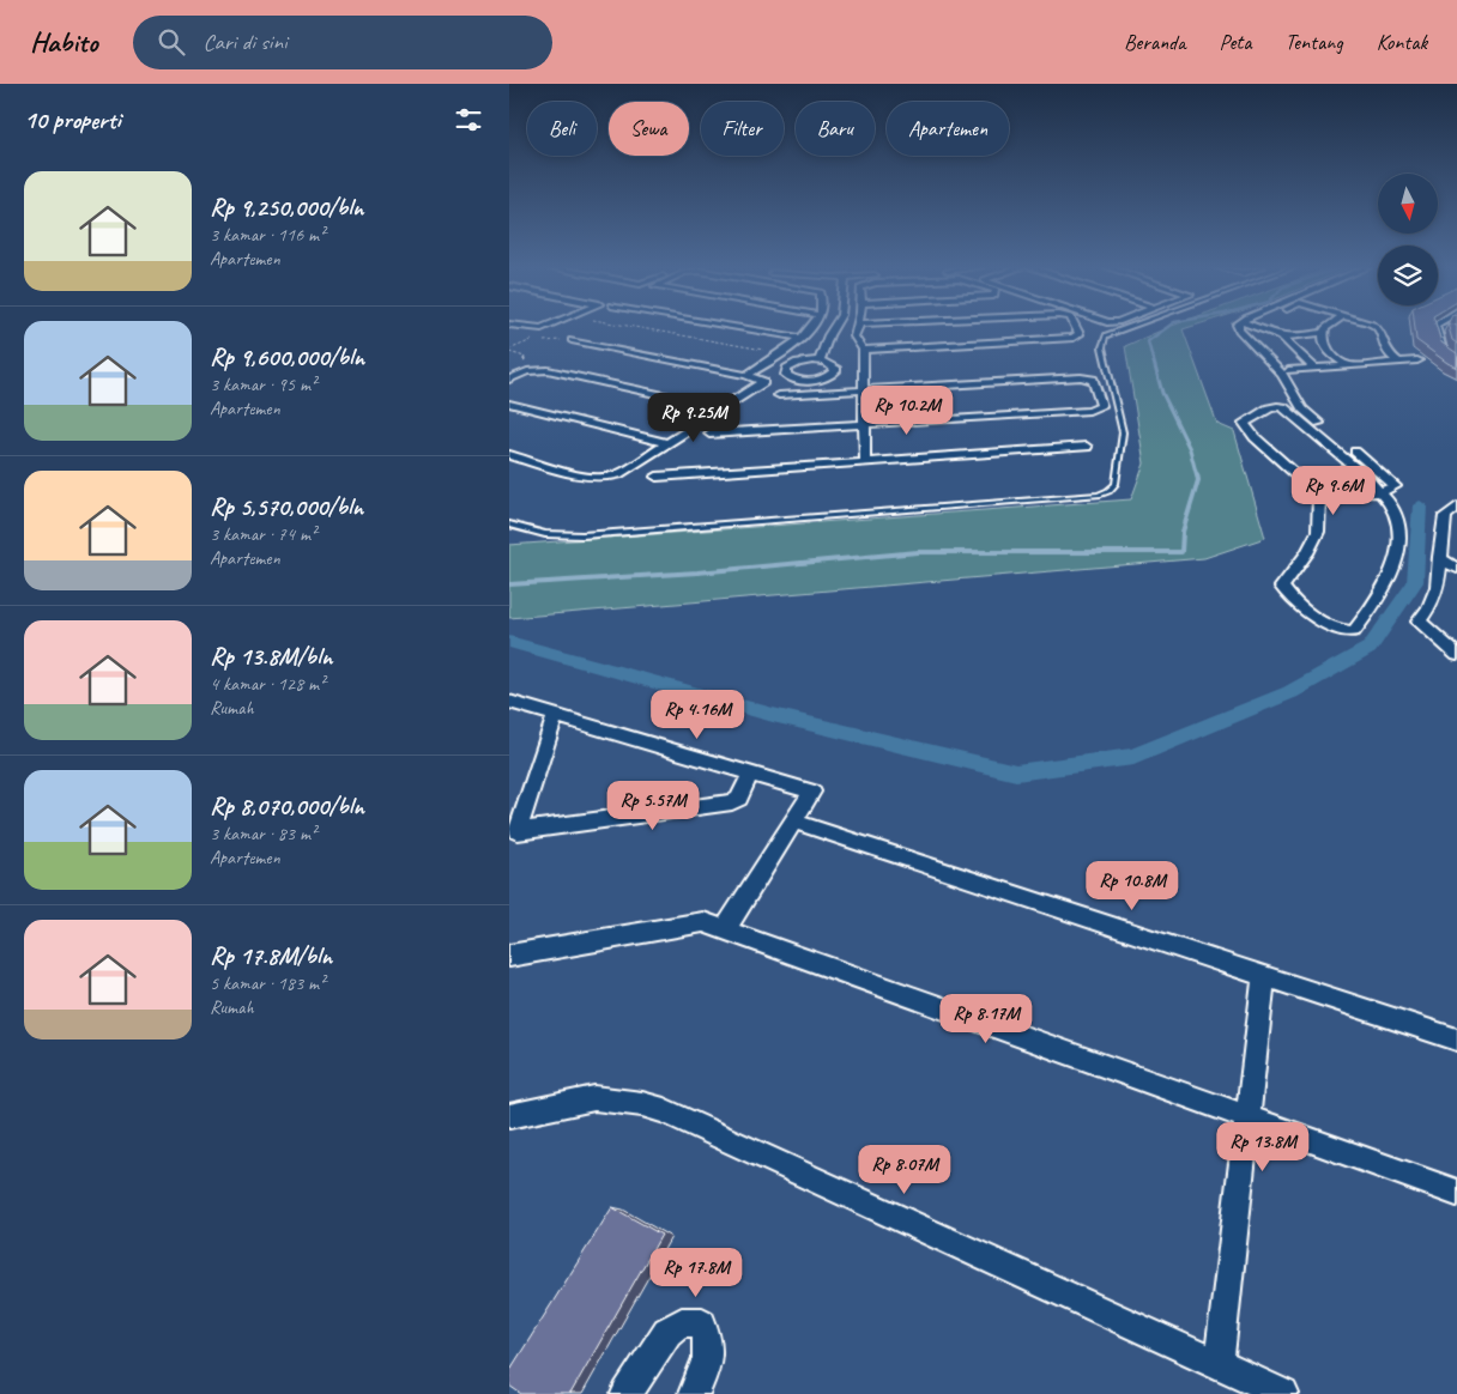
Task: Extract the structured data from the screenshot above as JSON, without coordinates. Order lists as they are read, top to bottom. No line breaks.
{"north":"bottom","page":{"header":"Habito","search":"Cari di sini","nav":["Beranda","Peta","Tentang","Kontak"],"heading":"10 properti","chip":["Beli","Sewa","Filter","Baru","Apartemen"],"list":[{"name":"Rp 9,250,000/bln","note":"3 kamar · 116 m² · Apartemen"},{"name":"Rp 9,600,000/bln","note":"3 kamar · 95 m² · Apartemen"},{"name":"Rp 5,570,000/bln","note":"3 kamar · 74 m² · Apartemen"},{"name":"Rp 13.8M/bln","note":"4 kamar · 128 m² · Rumah"},{"name":"Rp 8,070,000/bln","note":"3 kamar · 83 m² · Apartemen"},{"name":"Rp 17.8M/bln","note":"5 kamar · 183 m² · Rumah"}],"price":["Rp 10.2M","Rp 9.25M","Rp 9.6M","Rp 4.16M","Rp 5.57M","Rp 10.8M","Rp 8.17M","Rp 13.8M","Rp 8.07M","Rp 17.8M"]}}
